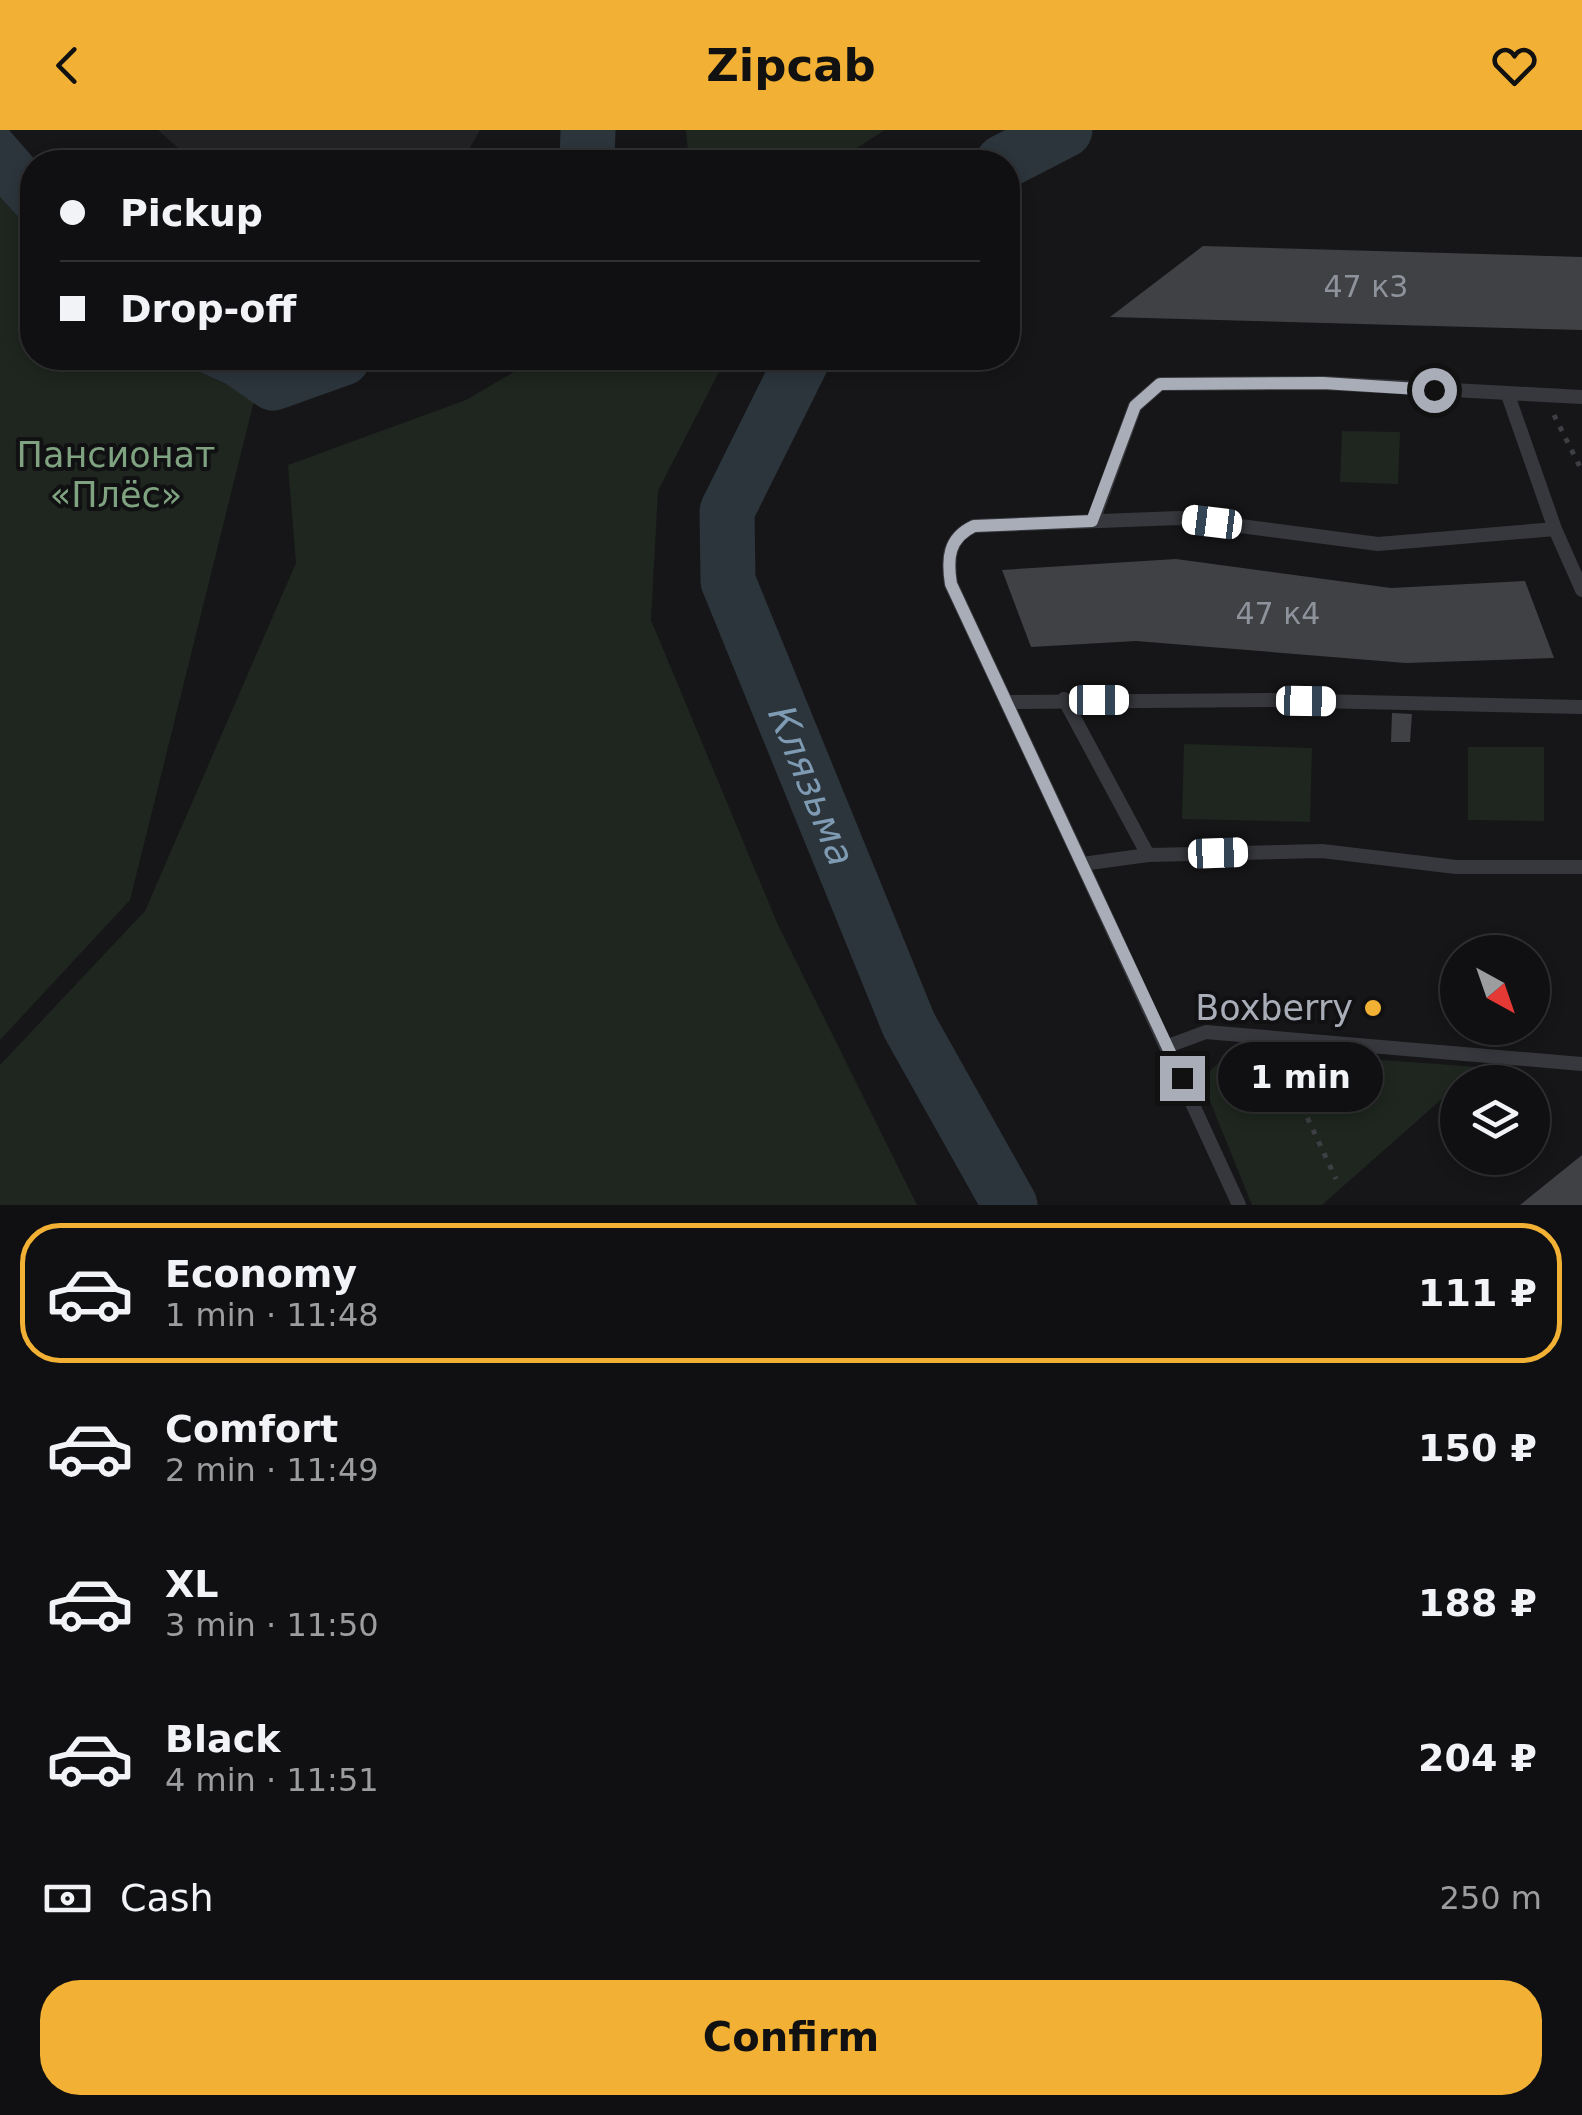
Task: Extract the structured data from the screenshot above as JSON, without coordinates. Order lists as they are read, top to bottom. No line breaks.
{"water":["Клязьма"],"parks":["Пансионат «Плёс»"],"places":["Boxberry"],"house_numbers":["47 к3","47 к4"],"north":"bottom right","page":{"header":"Zipcab","banner":["Pickup","Drop-off"],"bubble":"1 min","list":[{"name":"Economy","note":"1 min · 11:48","value":"111 ₽"},{"name":"Comfort","note":"2 min · 11:49","value":"150 ₽"},{"name":"XL","note":"3 min · 11:50","value":"188 ₽"},{"name":"Black","note":"4 min · 11:51","value":"204 ₽"}],"pay":["Cash","250 m"],"buttons":"Confirm"}}
